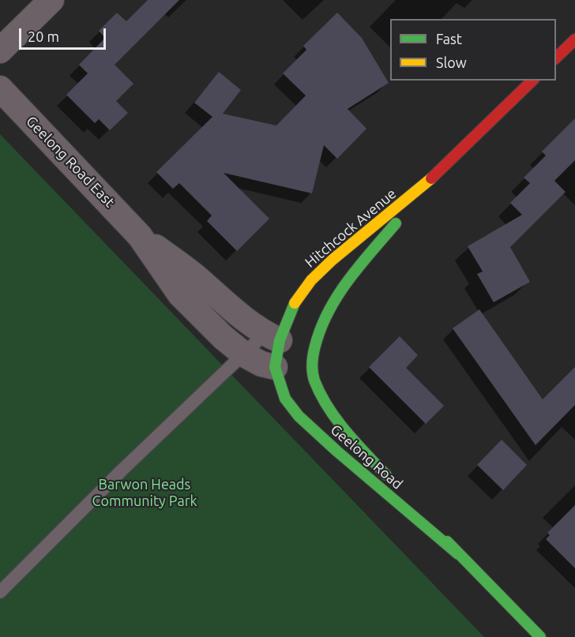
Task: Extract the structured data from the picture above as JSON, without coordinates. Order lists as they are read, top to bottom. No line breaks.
{"streets":{"street":["Geelong Road East","Hitchcock Avenue","Geelong Road"]},"crossings":[["Geelong Road East","Hitchcock Avenue"],["Geelong Road East","Geelong Road"],["Hitchcock Avenue","Geelong Road"]],"parks":["Barwon Heads Community Park"],"legend":["Fast","Slow"],"scale_bar":"20 m"}
